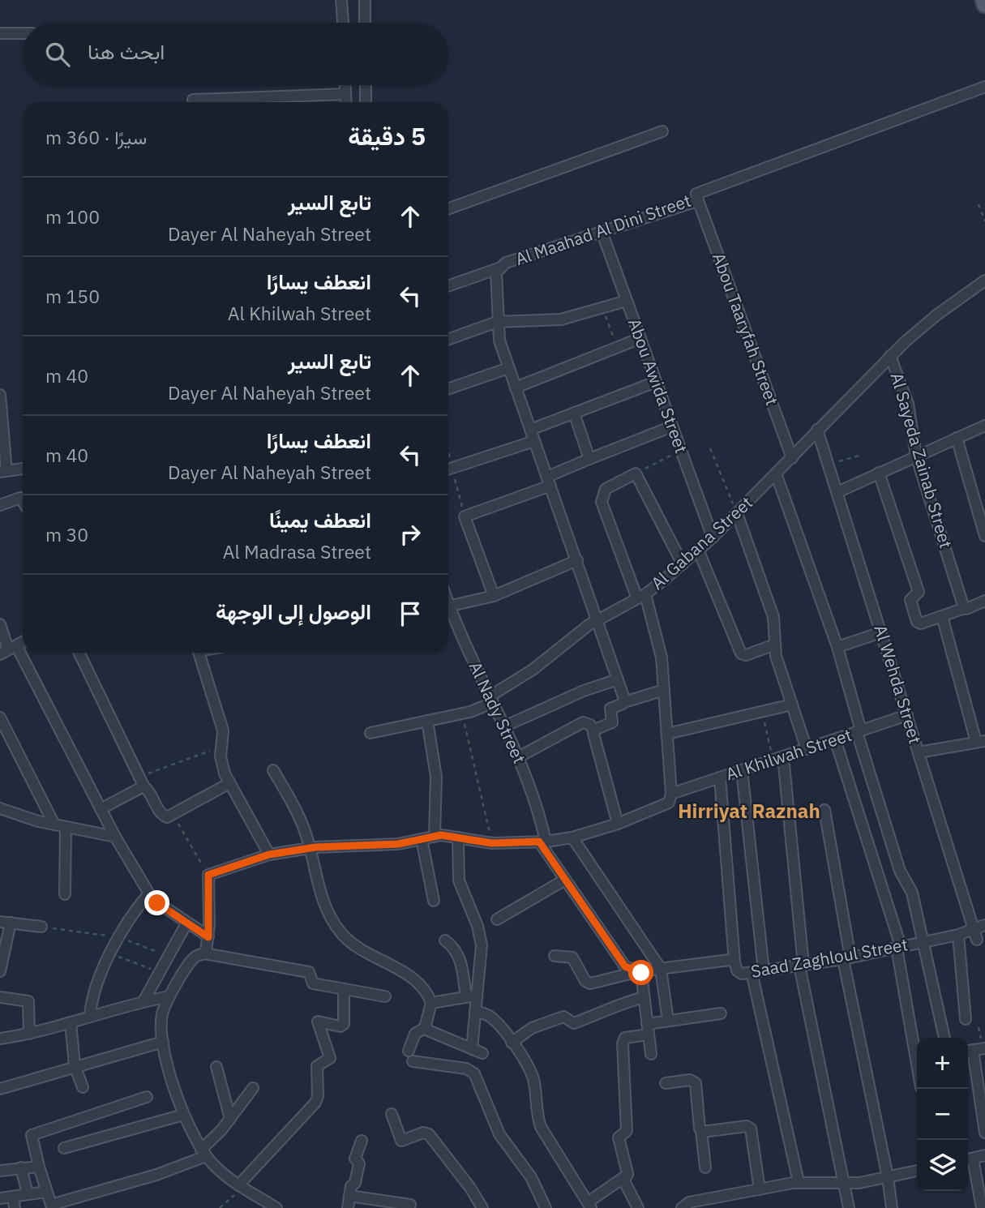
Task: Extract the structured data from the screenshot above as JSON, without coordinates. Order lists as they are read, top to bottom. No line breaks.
{"streets":{"street":["Al Maahad Al Dini Street","Abou Taaryfah Street","Abou Awida Street","Al Sayeda Zainab Street","Al Gabana Street","Al Wehda Street","Al Nady Street","Al Khilwah Street","Saad Zaghloul Street"]},"crossings":[["Al Maahad Al Dini Street","Abou Taaryfah Street"],["Al Maahad Al Dini Street","Abou Awida Street"],["Al Maahad Al Dini Street","Al Gabana Street"],["Abou Taaryfah Street","Al Gabana Street"],["Abou Awida Street","Al Gabana Street"],["Al Sayeda Zainab Street","Al Gabana Street"],["Al Gabana Street","Al Wehda Street"],["Al Gabana Street","Al Nady Street"],["Al Wehda Street","Al Khilwah Street"],["Al Wehda Street","Saad Zaghloul Street"],["Al Nady Street","Saad Zaghloul Street"]],"districts":["Hirriyat Raznah"],"page":{"search":"ابحث هنا","heading":["5 دقيقة","سيرًا · 360 m"],"list":[["تابع السير","Dayer Al Naheyah Street","100 m"],["انعطف يسارًا","Al Khilwah Street","150 m"],["تابع السير","Dayer Al Naheyah Street","40 m"],["انعطف يسارًا","Dayer Al Naheyah Street","40 m"],["انعطف يمينًا","Al Madrasa Street","30 m"],"الوصول إلى الوجهة"],"map_buttons":["+","−"]}}
